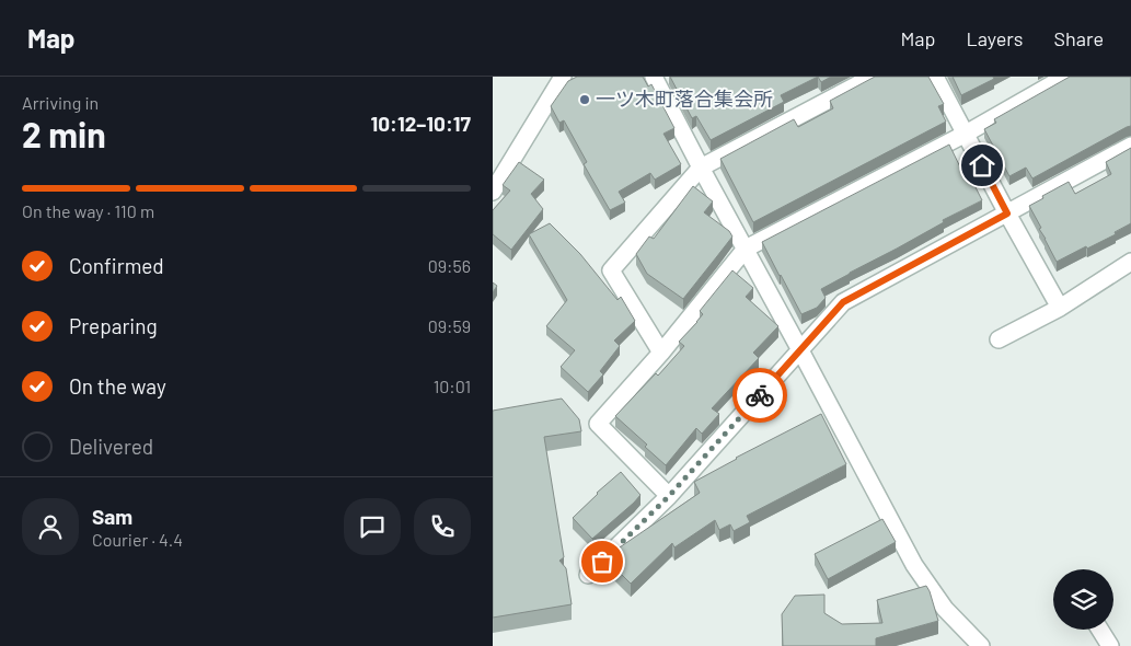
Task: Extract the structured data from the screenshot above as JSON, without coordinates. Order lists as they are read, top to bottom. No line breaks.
{"places":["一ツ木町落合集会所"],"page":{"header":"Map","nav":["Map","Layers","Share"],"heading":["2 min","Arriving in","10:12–10:17"],"panel":["Sam","Courier · 4.4"],"bar":"On the way · 110 m","list":[["Confirmed","09:56"],["Preparing","09:59"],["On the way","10:01"],"Delivered"]}}
